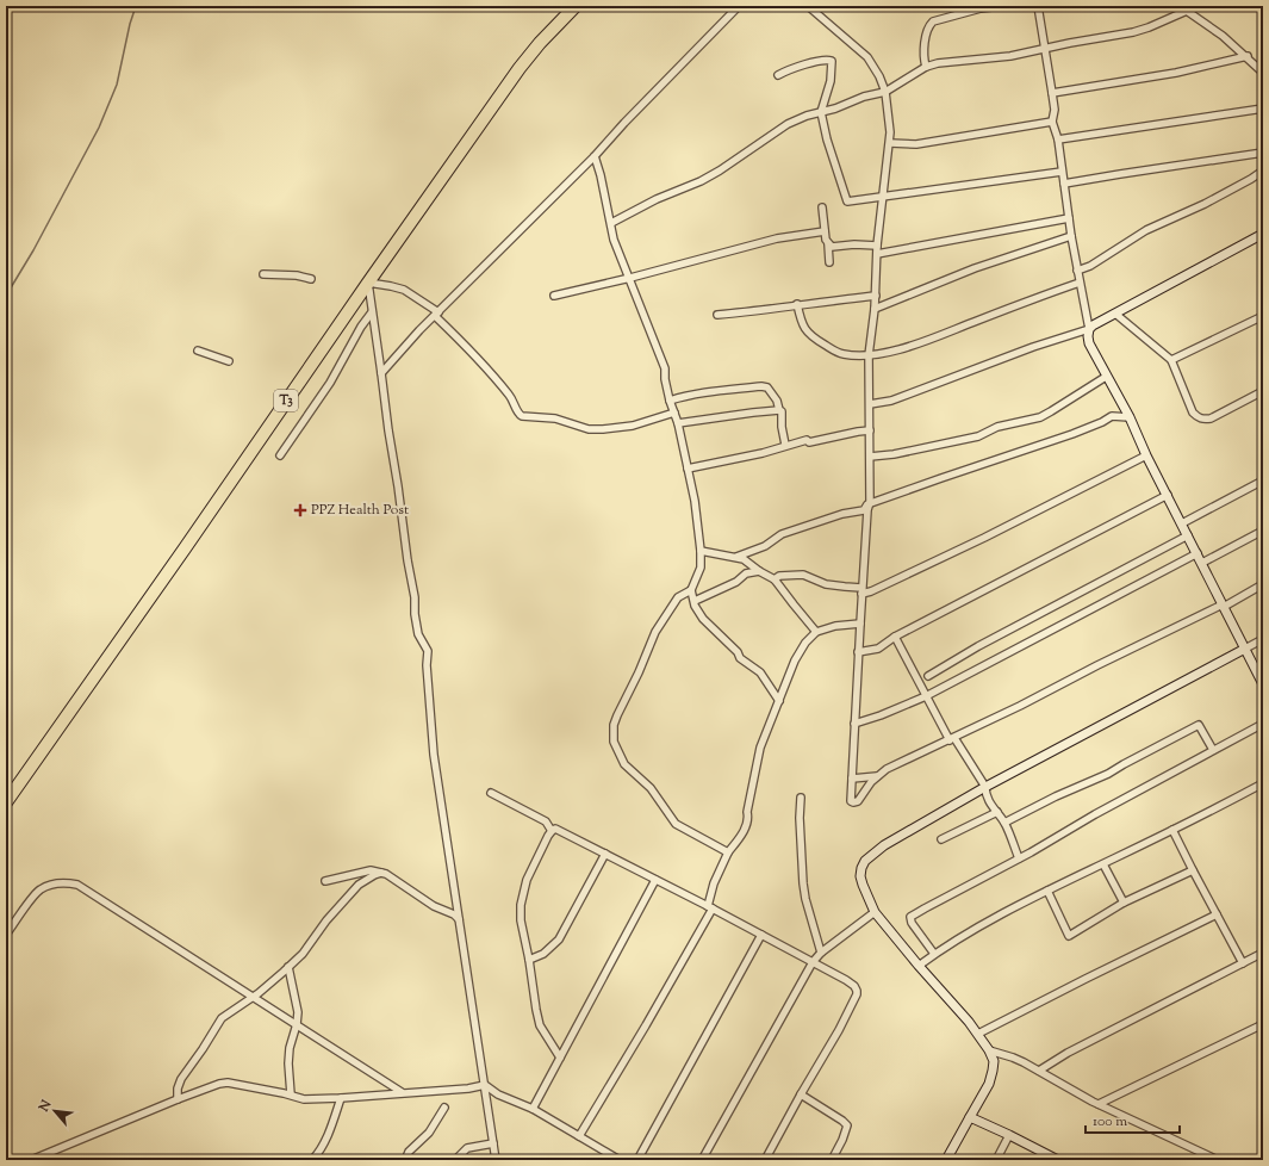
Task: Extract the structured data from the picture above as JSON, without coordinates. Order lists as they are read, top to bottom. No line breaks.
{"streets":{"highway":["T3"]},"places":{"health":["PPZ Health Post"]},"scale_bar":"100 m","north":"top left"}
